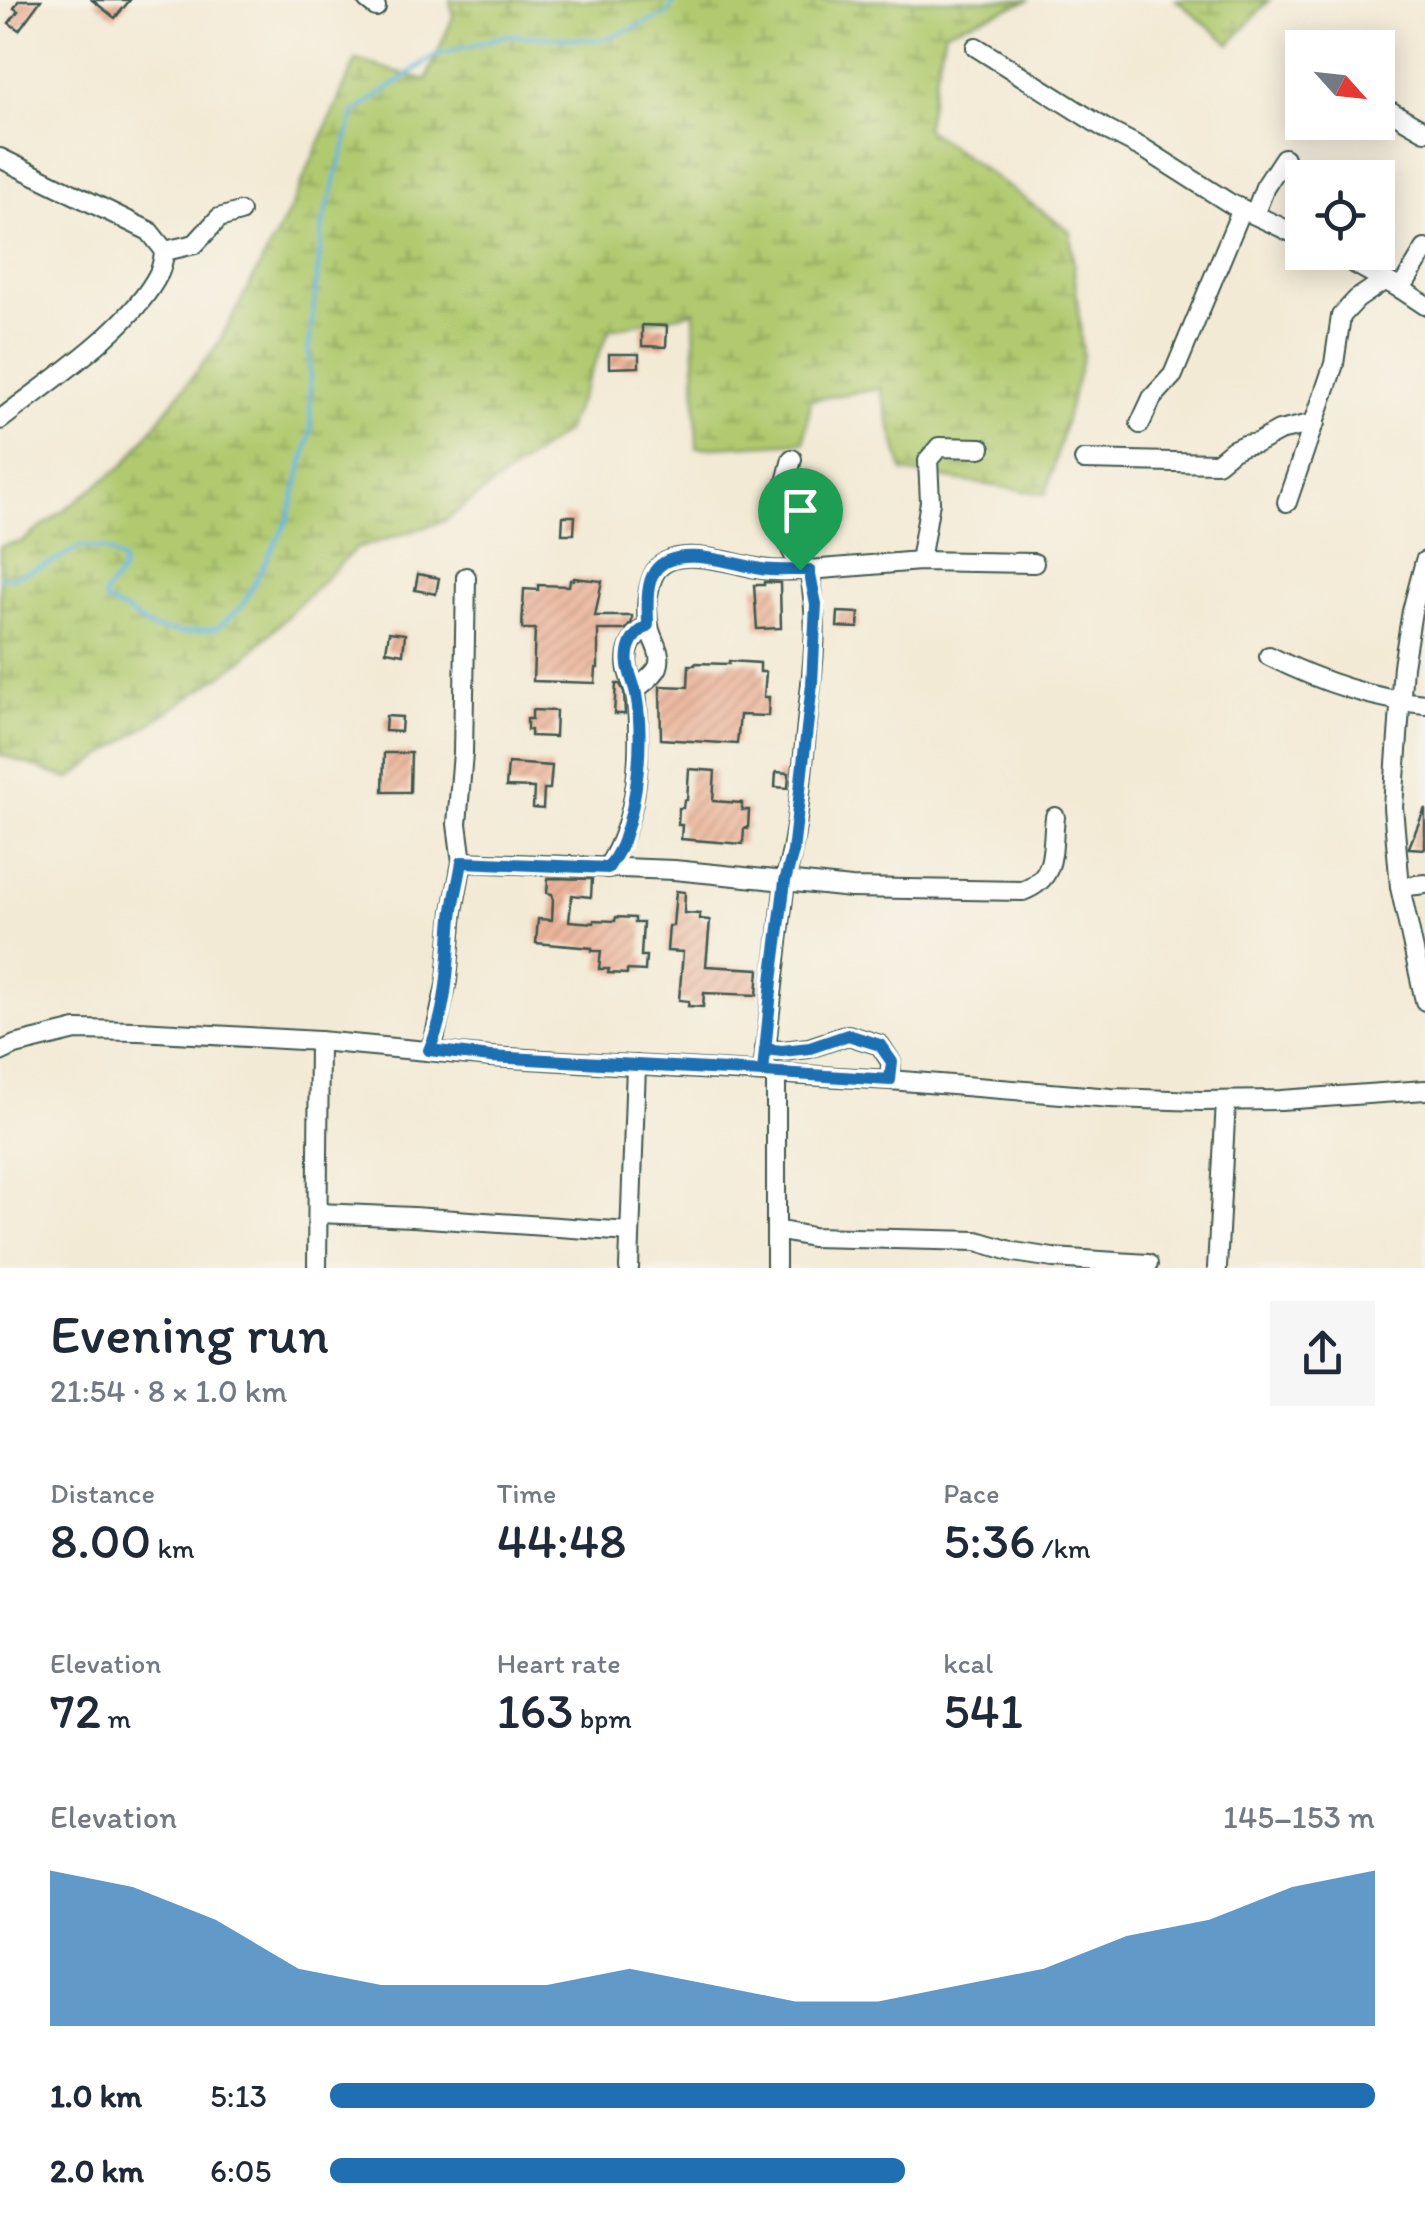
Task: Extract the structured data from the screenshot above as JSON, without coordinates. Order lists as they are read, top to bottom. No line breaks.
{"north":"bottom right","page":{"heading":["Evening run","21:54 · 8 × 1.0 km"],"stats":[["Distance","8.00 km"],["Time","44:48"],["Pace","5:36 /km"],["Elevation","72 m"],["Heart rate","163 bpm"],["kcal","541"]],"chart":["Elevation","145–153 m"],"list":[{"name":"1.0 km","note":"5:13"},{"name":"2.0 km","note":"6:05"}]}}
